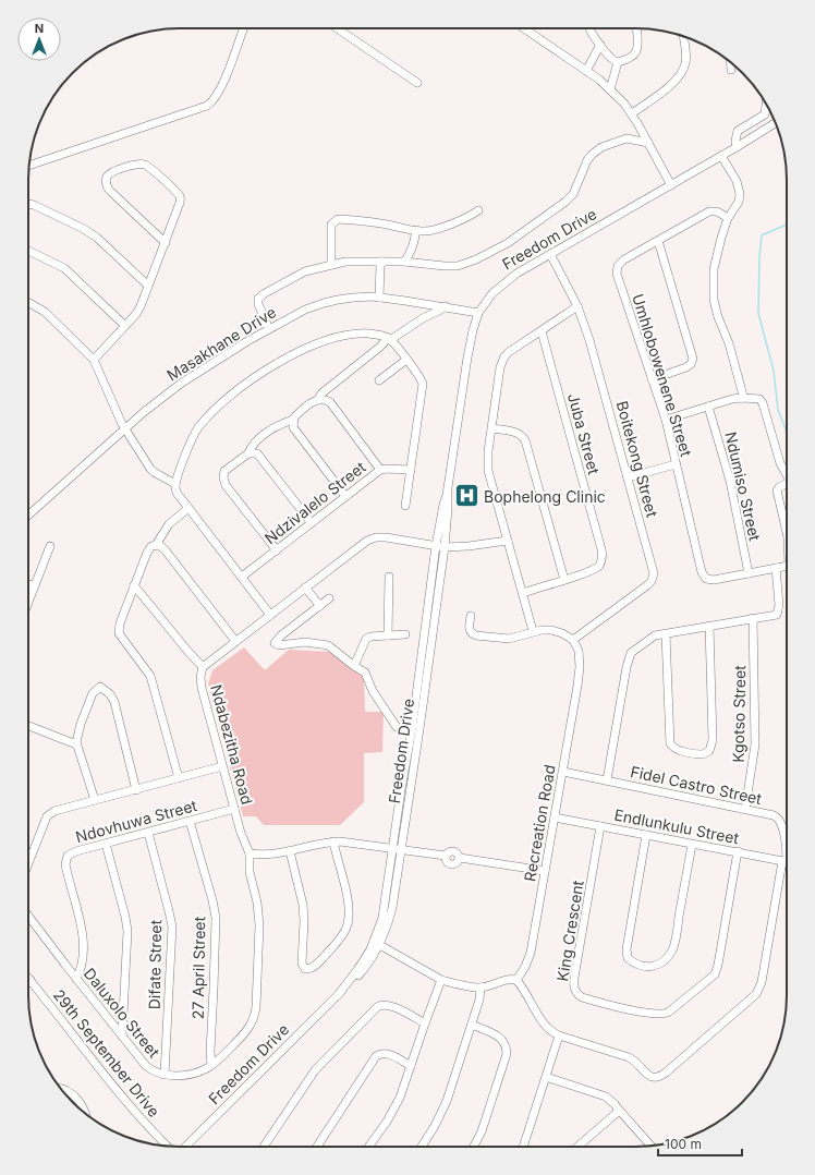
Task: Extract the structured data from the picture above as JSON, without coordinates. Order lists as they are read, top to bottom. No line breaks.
{"streets":{"street":["Freedom Drive","Masakhane Drive","Umhlobowenene Street","Juba Street","Boitekong Street","Ndumiso Street","Ndzivalelo Street","Kgotso Street","Ndabezitha Road","Fidel Castro Street","Ndovhuwa Street","Recreation Road","Endlunkulu Street","King Crescent","Difate Street","27 April Street","Daluxolo Street","29th September Drive"]},"crossings":[["Freedom Drive","Masakhane Drive"],["Freedom Drive","Boitekong Street"],["Freedom Drive","Ndabezitha Road"],["Umhlobowenene Street","Ndumiso Street"],["Boitekong Street","Recreation Road"],["Kgotso Street","Fidel Castro Street"],["Ndabezitha Road","Ndovhuwa Street"],["Ndabezitha Road","Daluxolo Street"],["Fidel Castro Street","Recreation Road"],["Ndovhuwa Street","Difate Street"],["Ndovhuwa Street","27 April Street"],["Ndovhuwa Street","Daluxolo Street"],["Recreation Road","Endlunkulu Street"],["Endlunkulu Street","King Crescent"],["Difate Street","Daluxolo Street"],["27 April Street","Daluxolo Street"]],"places":{"hospital":["Bophelong Clinic"]},"scale_bar":"100 m","north":"top"}
